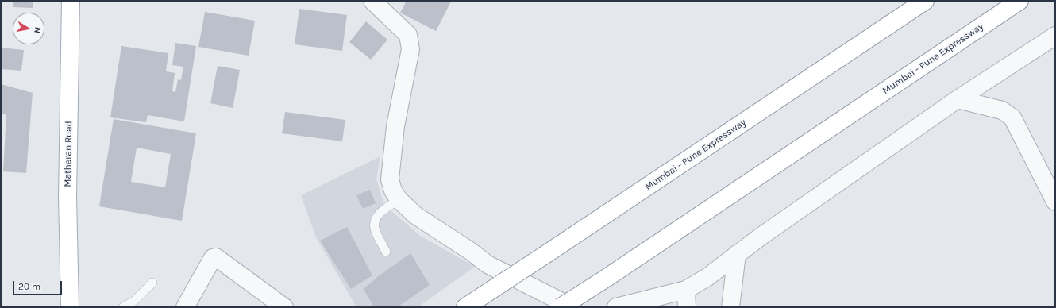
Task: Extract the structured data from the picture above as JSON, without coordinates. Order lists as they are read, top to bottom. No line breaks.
{"streets":{"main road":["Mumbai - Pune Expressway","Matheran Road"]},"scale_bar":"20 m","north":"right"}
